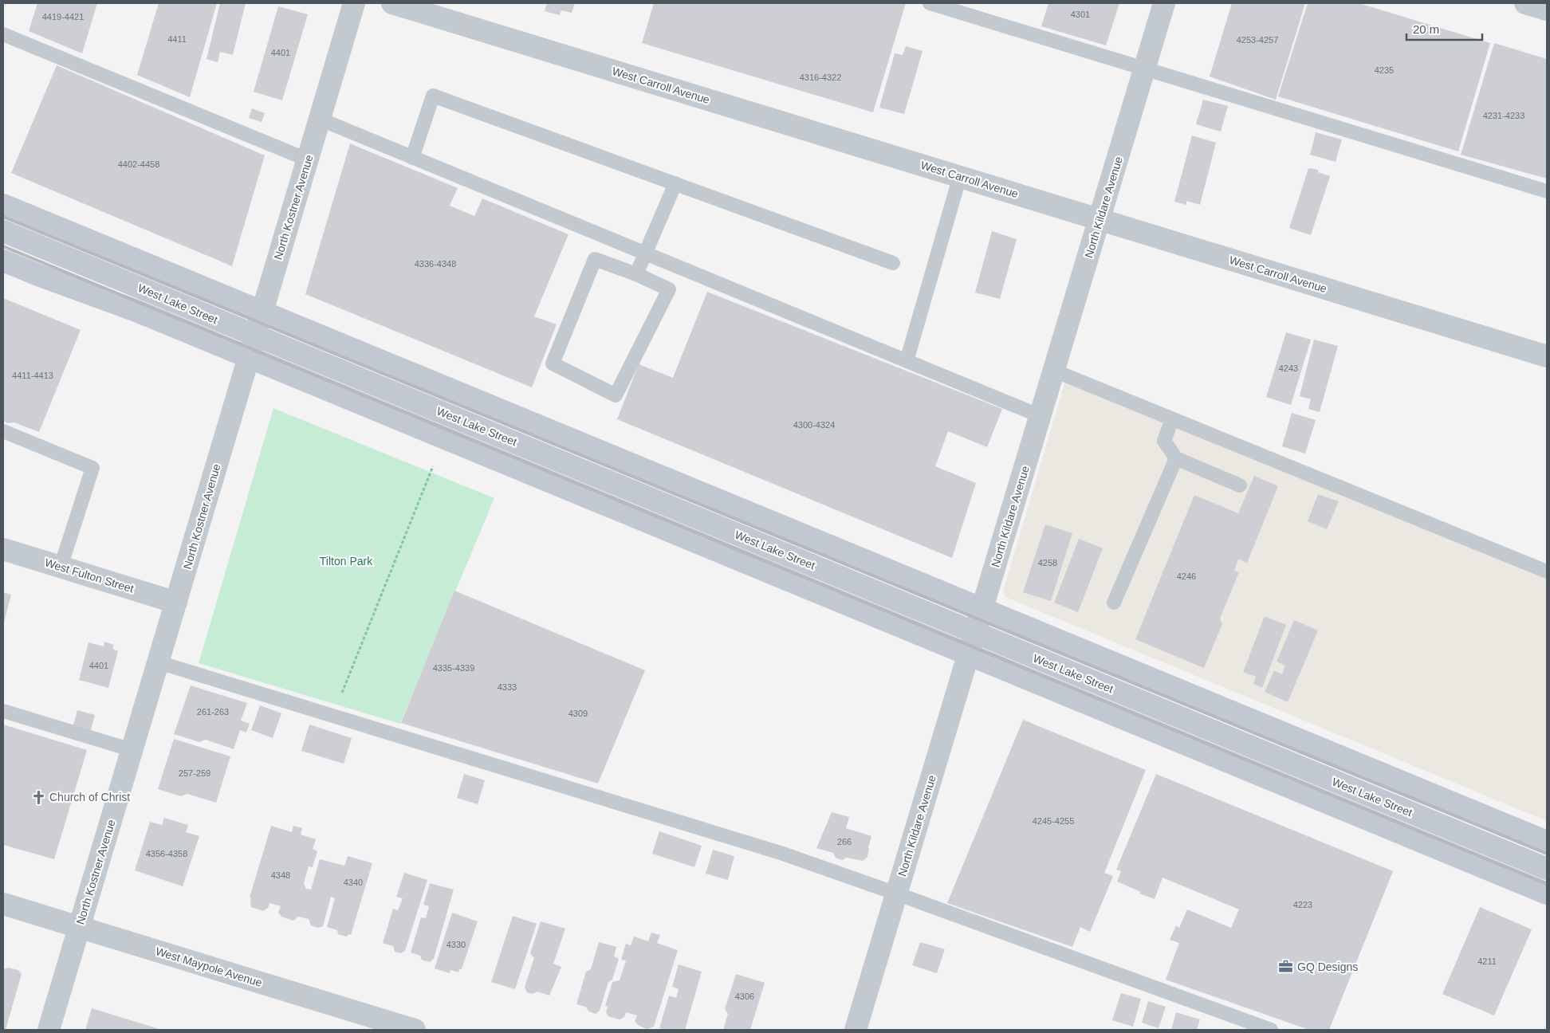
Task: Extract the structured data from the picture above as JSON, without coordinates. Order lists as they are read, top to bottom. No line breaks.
{"streets":{"main road":["West Lake Street"],"street":["West Carroll Avenue","North Kostner Avenue","North Kildare Avenue","West Fulton Street","West Maypole Avenue"]},"crossings":[["West Carroll Avenue","North Kildare Avenue"],["North Kostner Avenue","West Lake Street"],["North Kostner Avenue","West Fulton Street"],["North Kostner Avenue","West Maypole Avenue"],["North Kildare Avenue","West Lake Street"]],"parks":["Tilton Park"],"places":{"church":["Church of Christ"],"office":["GQ Designs"]},"house_numbers":["4301","4419-4421","4411","4253-4257","4401","4235","4316-4322","4231-4233","4402-4458","4336-4348","4243","4411-4413","4300-4324","4258","4246","4401","4335-4339","4333","261-263","4309","257-259","4245-4255","266","4356-4358","4348","4340","4223","4330","4211","4306"],"scale_bar":"20 m"}
